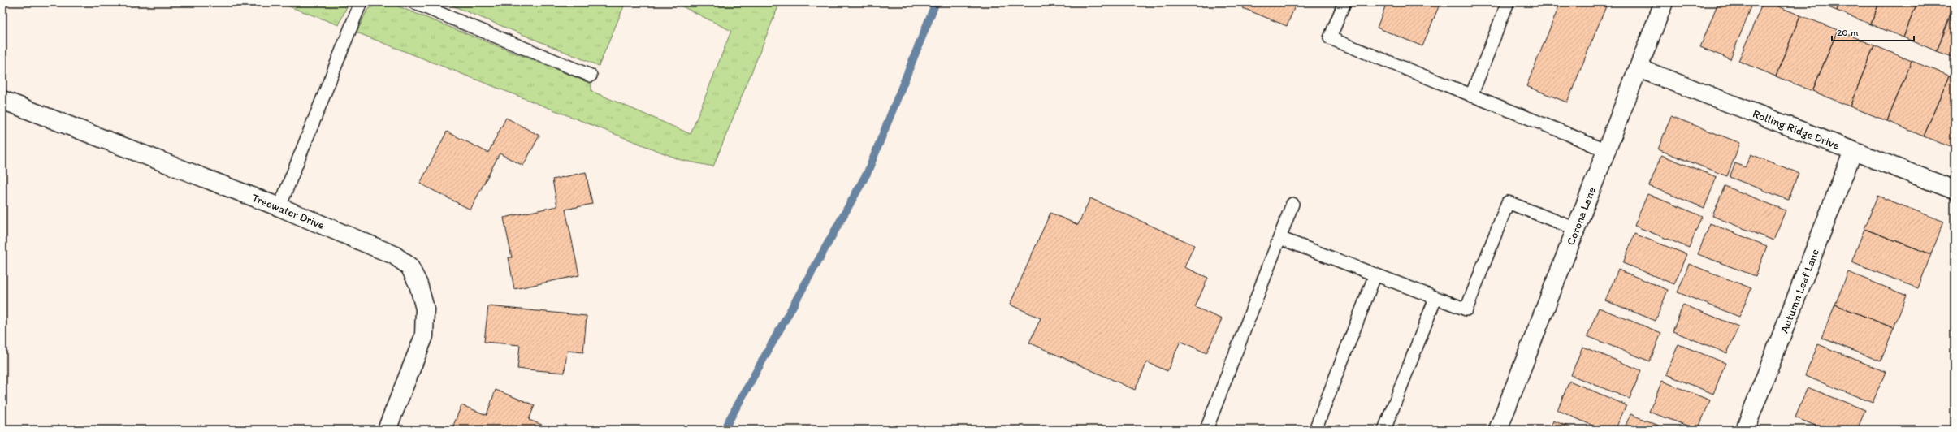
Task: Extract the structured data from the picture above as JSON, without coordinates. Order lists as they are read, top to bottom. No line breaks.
{"streets":{"street":["Rolling Ridge Drive","Treewater Drive","Corona Lane","Autumn Leaf Lane"]},"crossings":[["Rolling Ridge Drive","Corona Lane"],["Rolling Ridge Drive","Autumn Leaf Lane"]],"scale_bar":"20 m"}
